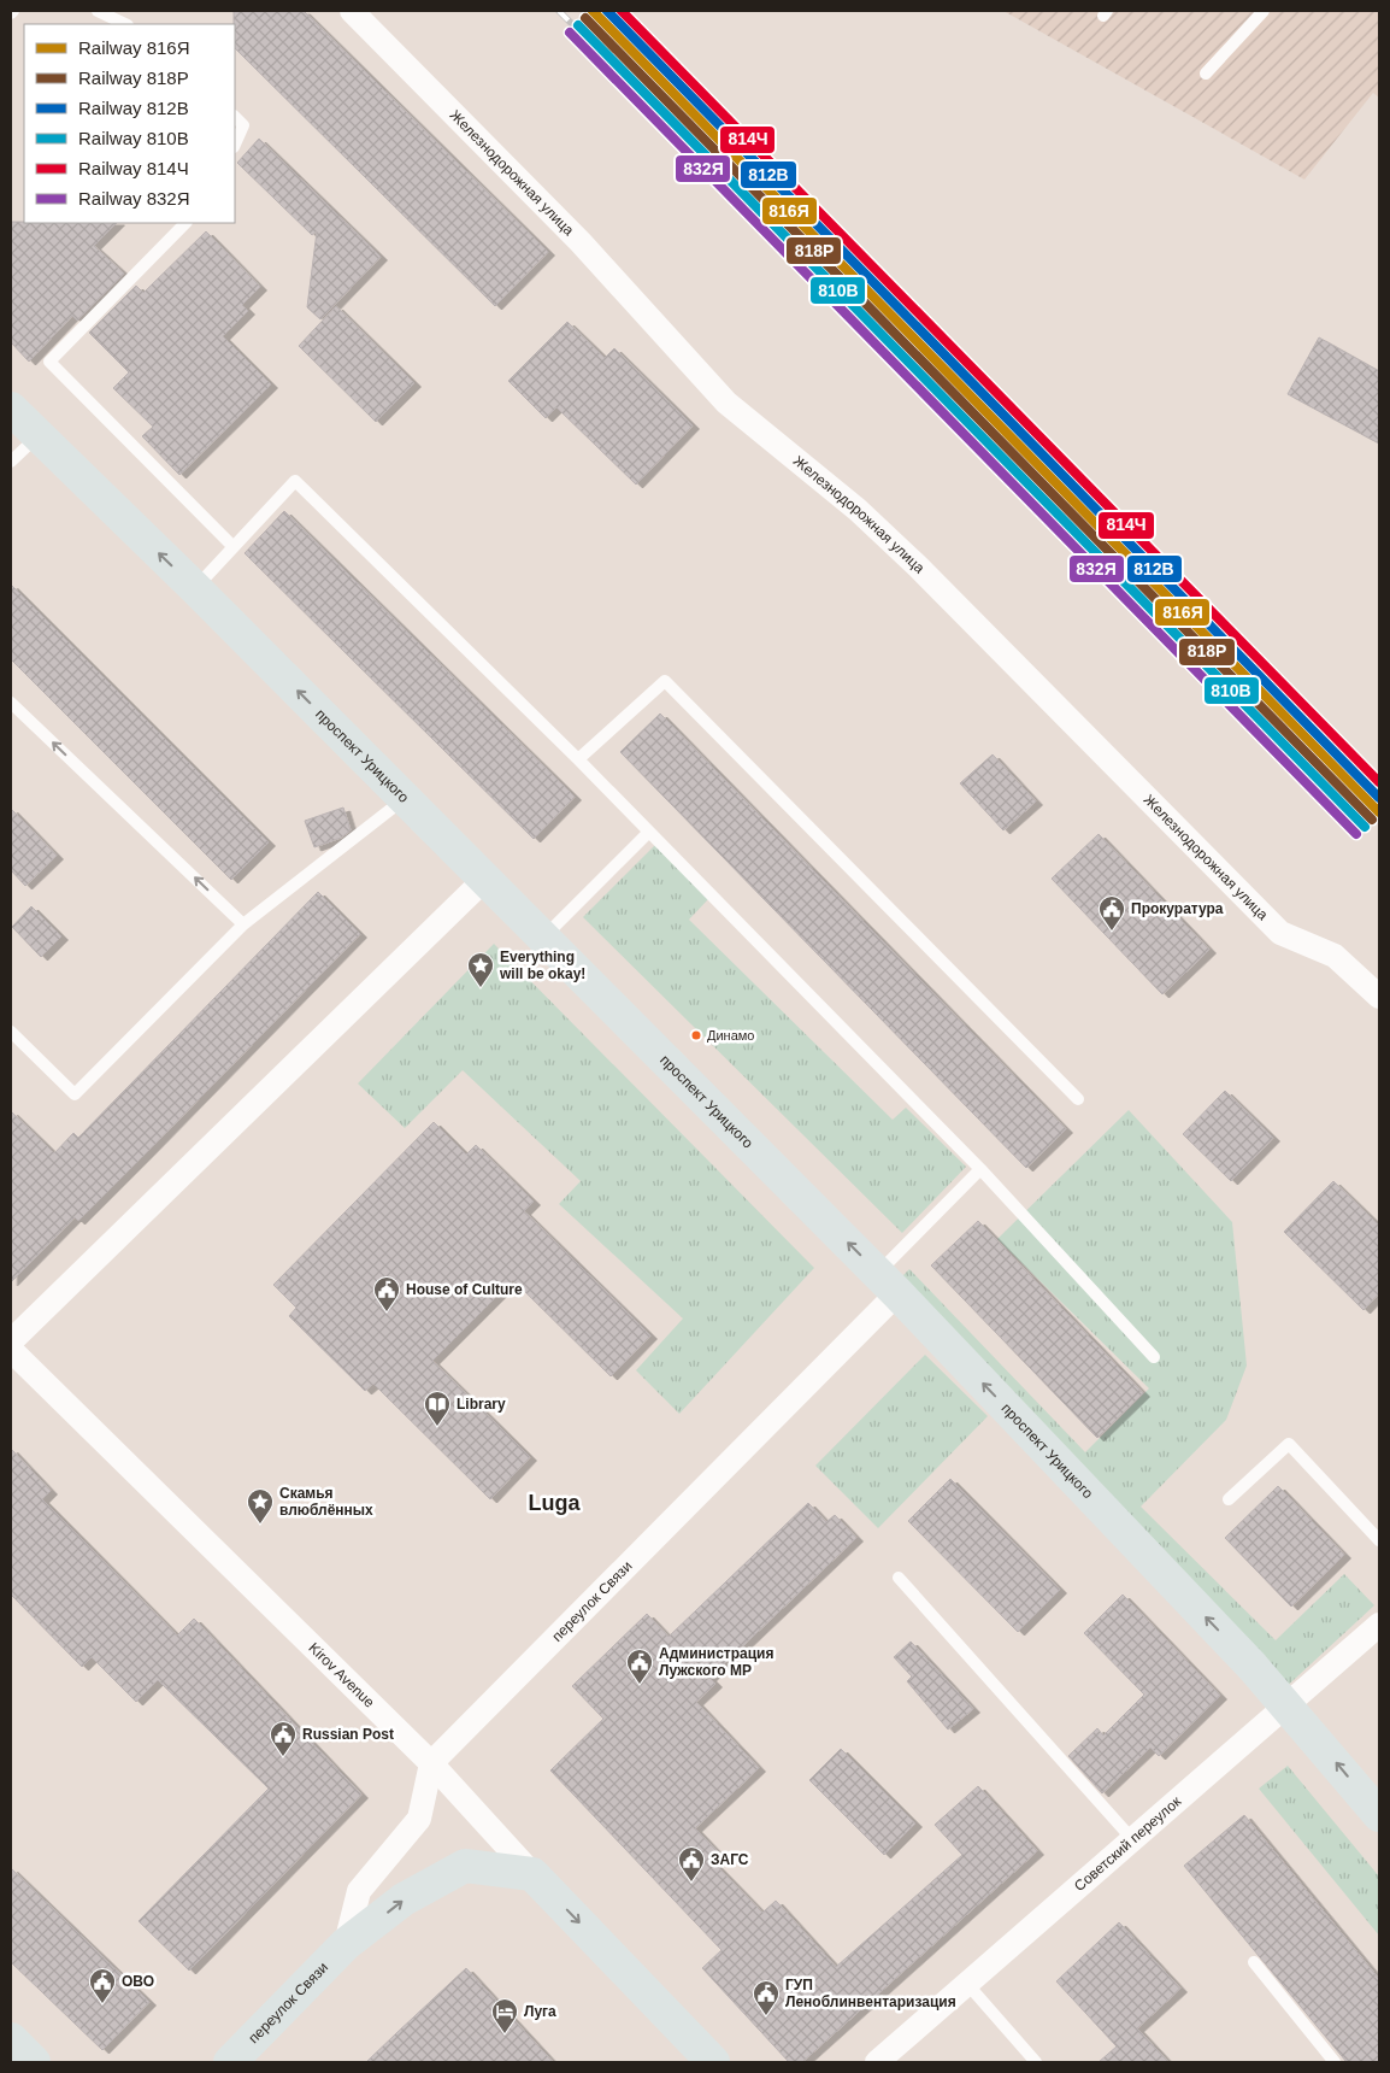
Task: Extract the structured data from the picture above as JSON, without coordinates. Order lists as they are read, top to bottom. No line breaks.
{"streets":{"main road":["проспект Урицкого","переулок Связи","Kirov Avenue"],"street":["Железнодорожная улица","Советский переулок"]},"crossings":[["проспект Урицкого","переулок Связи"],["проспект Урицкого","Советский переулок"],["переулок Связи","Kirov Avenue"]],"one_way":["проспект Урицкого"],"districts":["Luga"],"places":{"public building":["Прокуратура","House of Culture","Администрация Лужского МР","Russian Post","ЗАГС","ОВО","ГУП Леноблинвентаризация"],"place":["Everything will be okay!","Скамья влюблённых"],"other":["Динамо"],"library":["Library"],"hotel":["Луга"]},"lines":["rail line 816Я","rail line 812В","rail line 814Ч","rail line 818Р","rail line 810В","rail line 832Я"],"legend":["Railway 816Я","Railway 818Р","Railway 812В","Railway 810В","Railway 814Ч","Railway 832Я"]}
